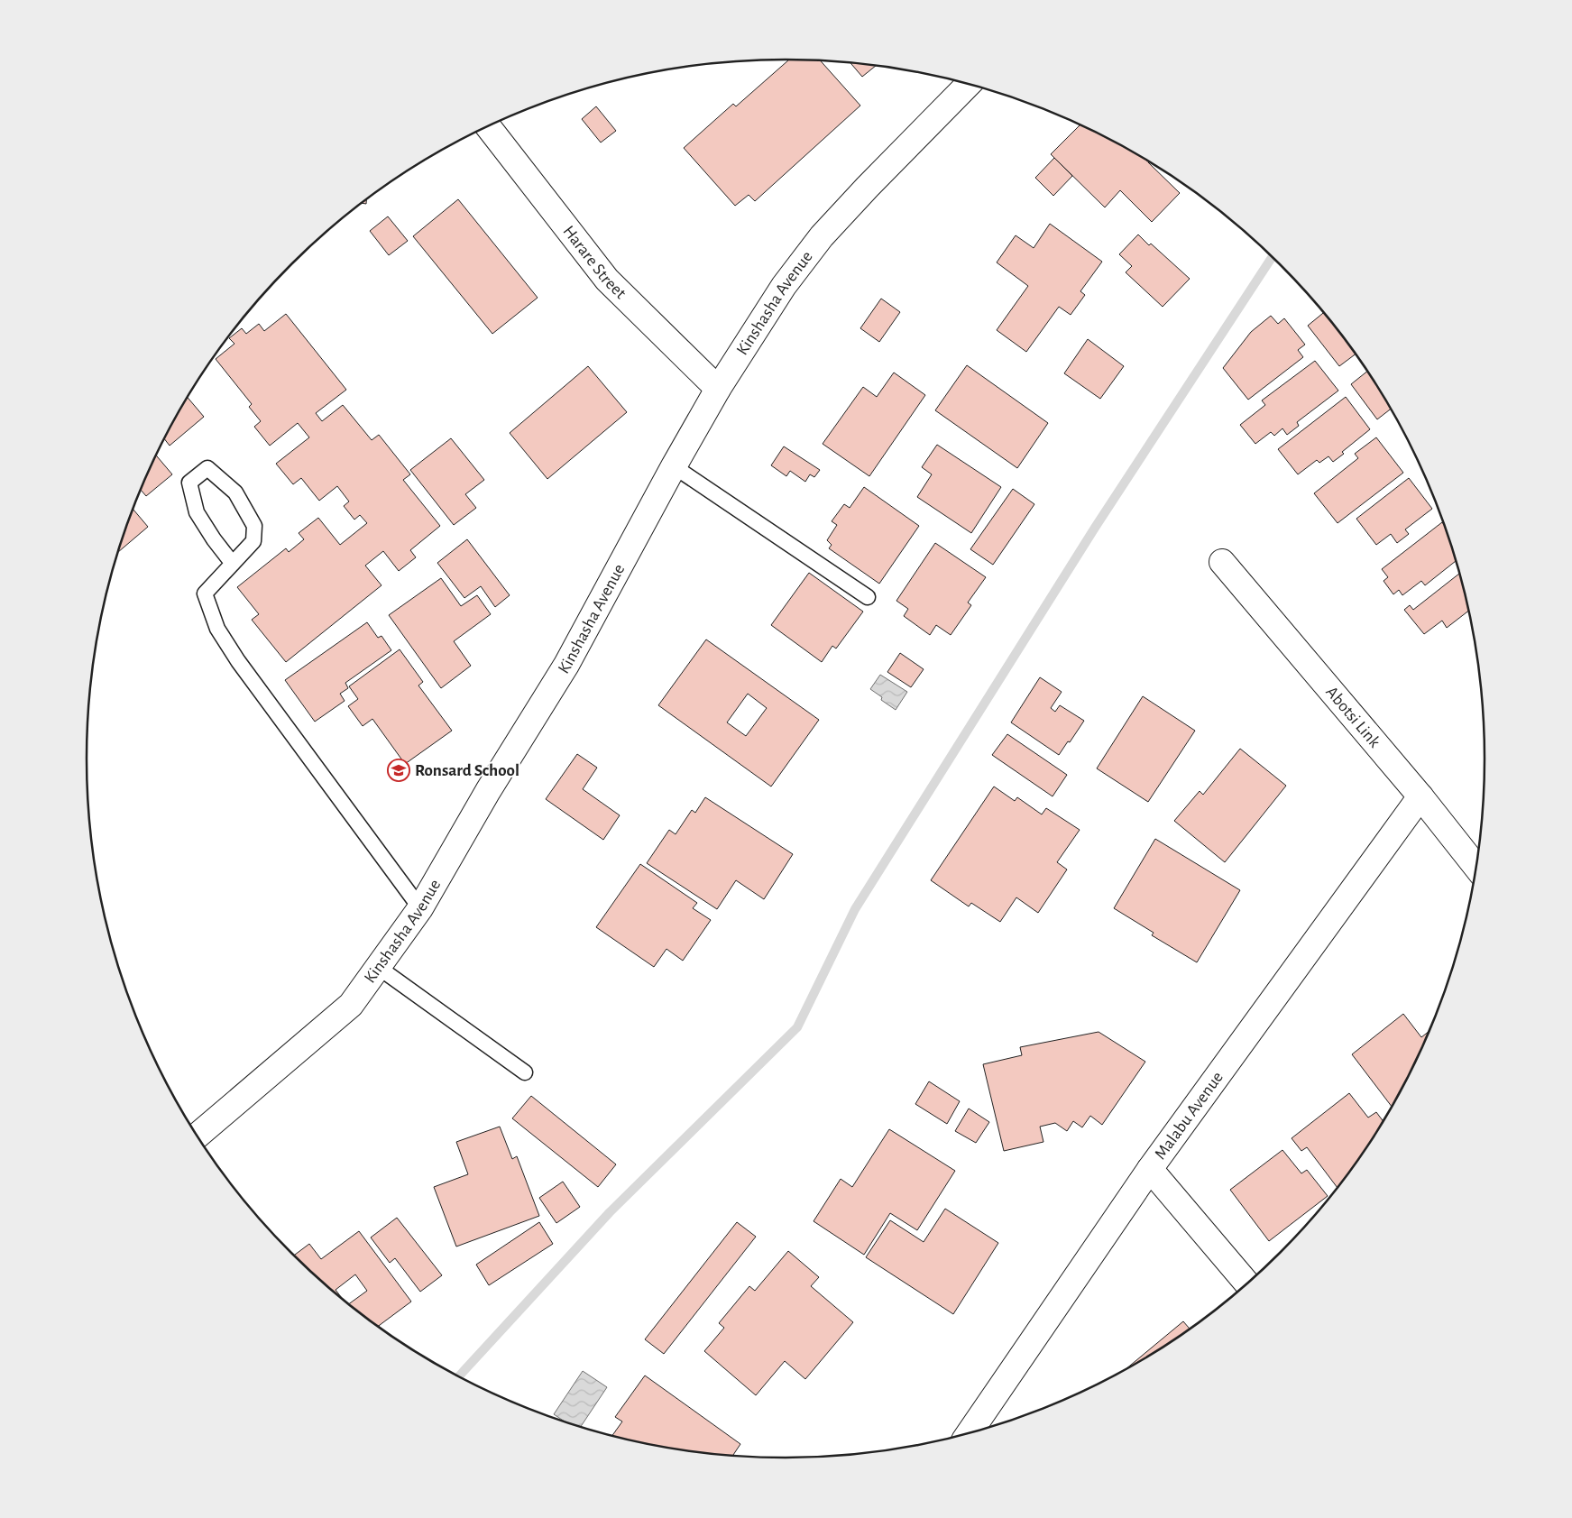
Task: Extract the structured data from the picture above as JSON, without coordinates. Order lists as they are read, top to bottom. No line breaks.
{"streets":{"street":["Harare Street","Kinshasha Avenue","Abotsi Link","Malabu Avenue"]},"crossings":[["Harare Street","Kinshasha Avenue"],["Abotsi Link","Malabu Avenue"]],"places":{"school or university":["Ronsard School"]}}
